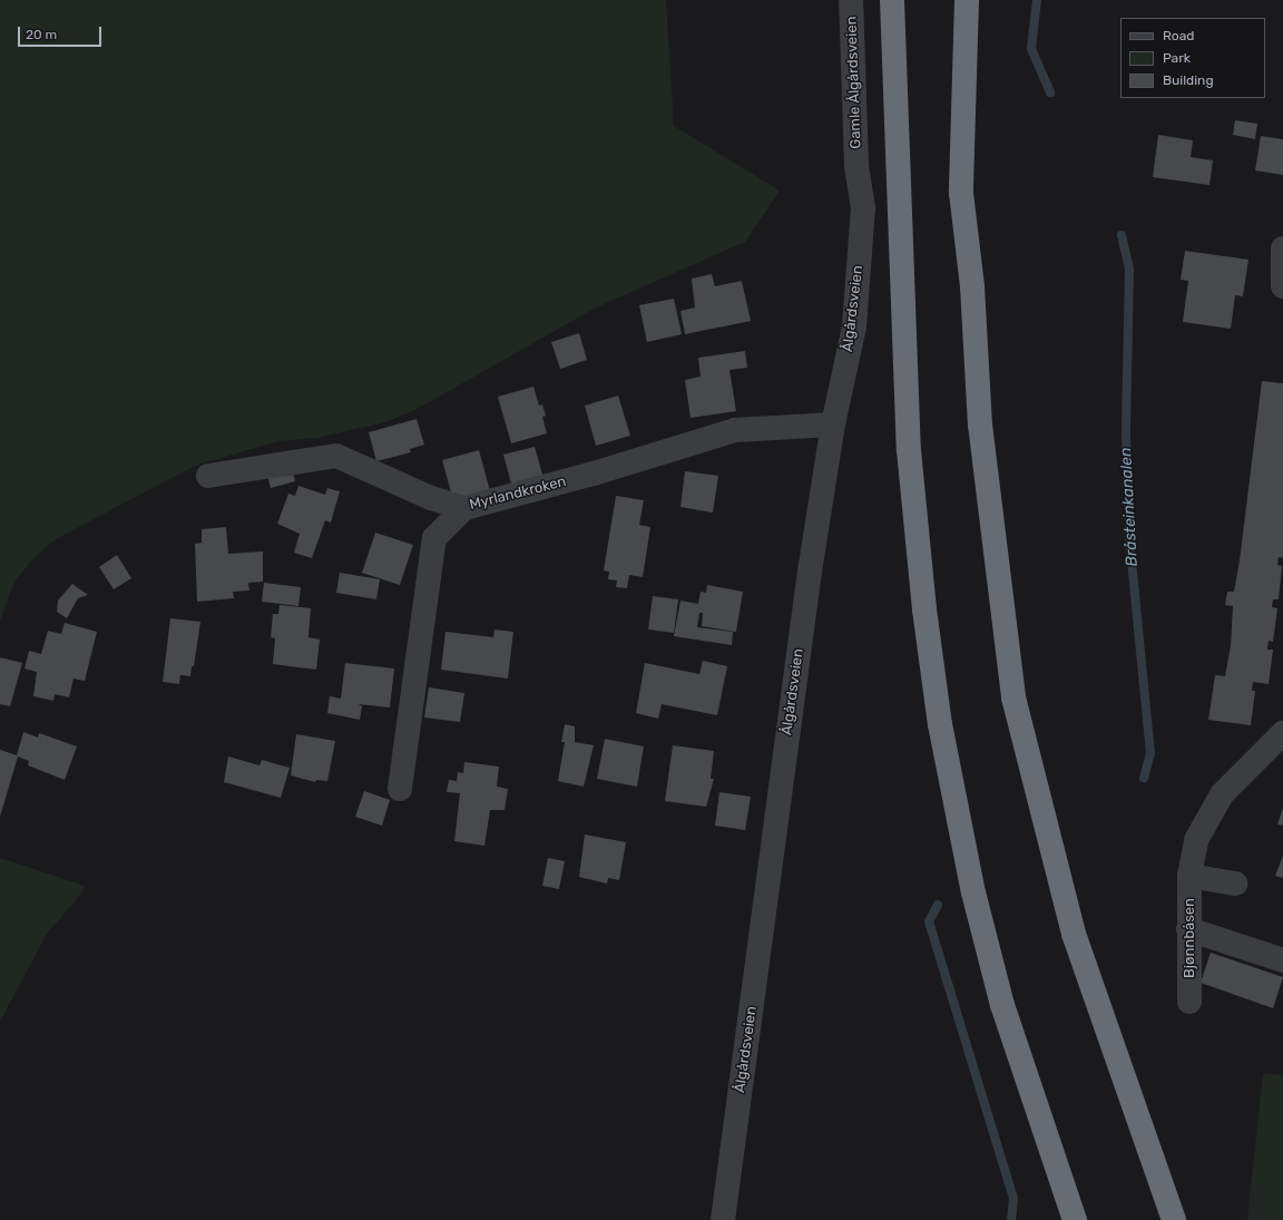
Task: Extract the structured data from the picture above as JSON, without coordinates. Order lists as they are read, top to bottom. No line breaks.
{"streets":{"street":["Gamle Ålgårdsveien","Ålgårdsveien","Myrlandkroken","Bjønnbåsen"]},"crossings":[["Gamle Ålgårdsveien","Ålgårdsveien"],["Ålgårdsveien","Myrlandkroken"]],"water":["Bråsteinkanalen"],"legend":["Road","Park","Building"],"scale_bar":"20 m"}
